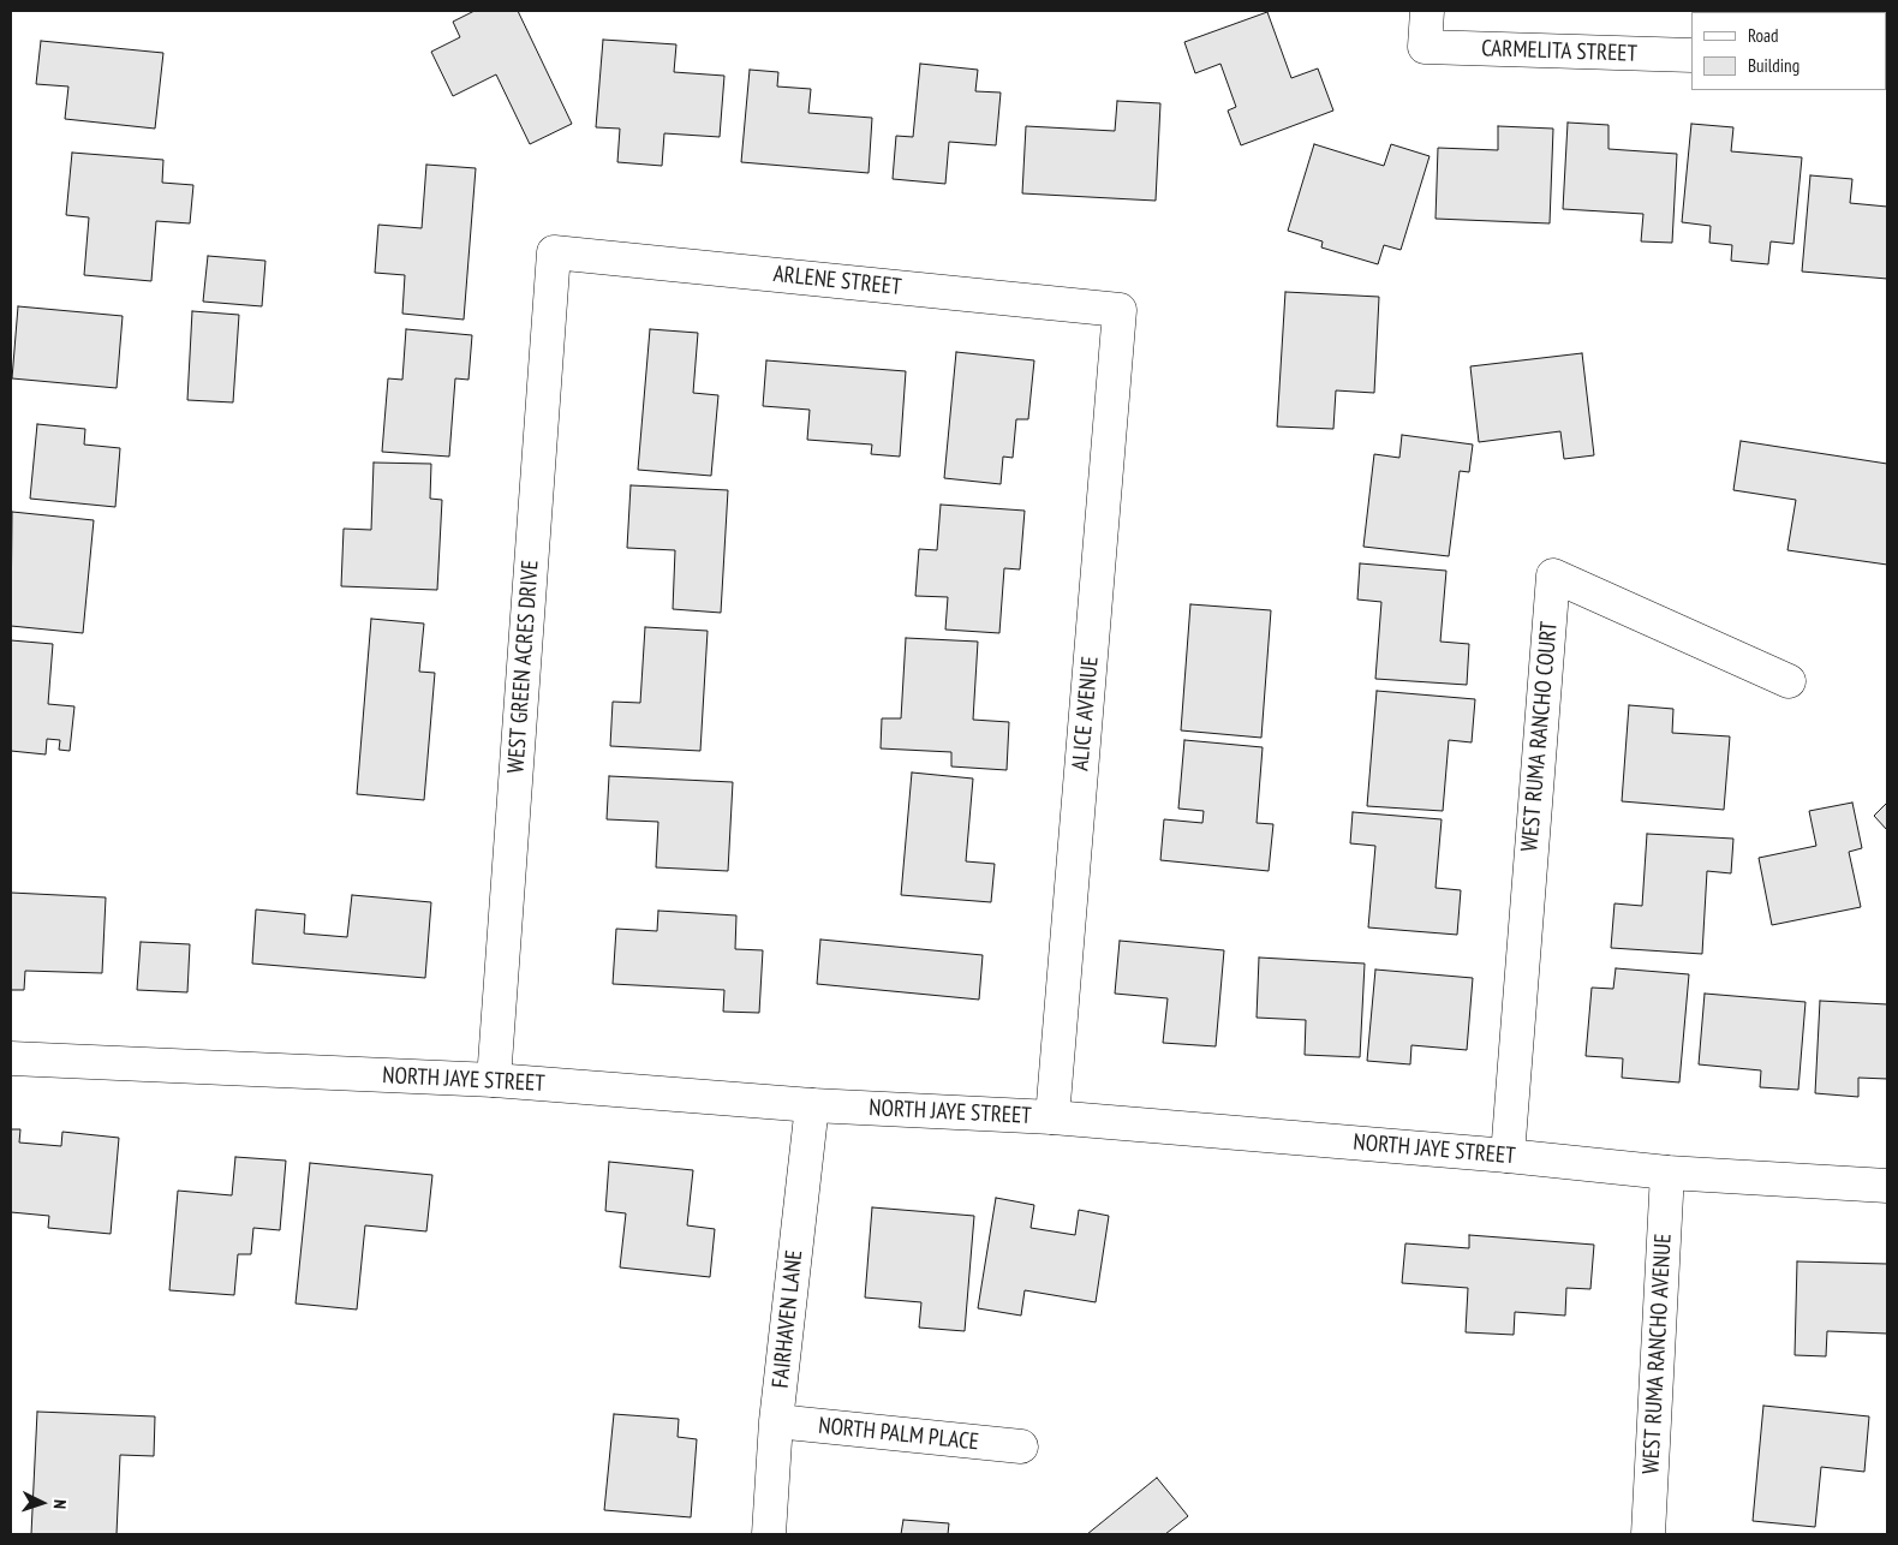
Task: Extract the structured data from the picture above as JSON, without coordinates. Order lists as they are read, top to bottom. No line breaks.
{"streets":{"street":["CARMELITA STREET","ARLENE STREET","WEST GREEN ACRES DRIVE","ALICE AVENUE","WEST RUMA RANCHO COURT","NORTH JAYE STREET","FAIRHAVEN LANE","WEST RUMA RANCHO AVENUE","NORTH PALM PLACE"]},"crossings":[["ARLENE STREET","WEST GREEN ACRES DRIVE"],["ARLENE STREET","ALICE AVENUE"],["WEST GREEN ACRES DRIVE","NORTH JAYE STREET"],["ALICE AVENUE","NORTH JAYE STREET"],["WEST RUMA RANCHO COURT","NORTH JAYE STREET"],["NORTH JAYE STREET","FAIRHAVEN LANE"],["NORTH JAYE STREET","WEST RUMA RANCHO AVENUE"],["FAIRHAVEN LANE","NORTH PALM PLACE"]],"legend":["Road","Building"],"north":"right"}
